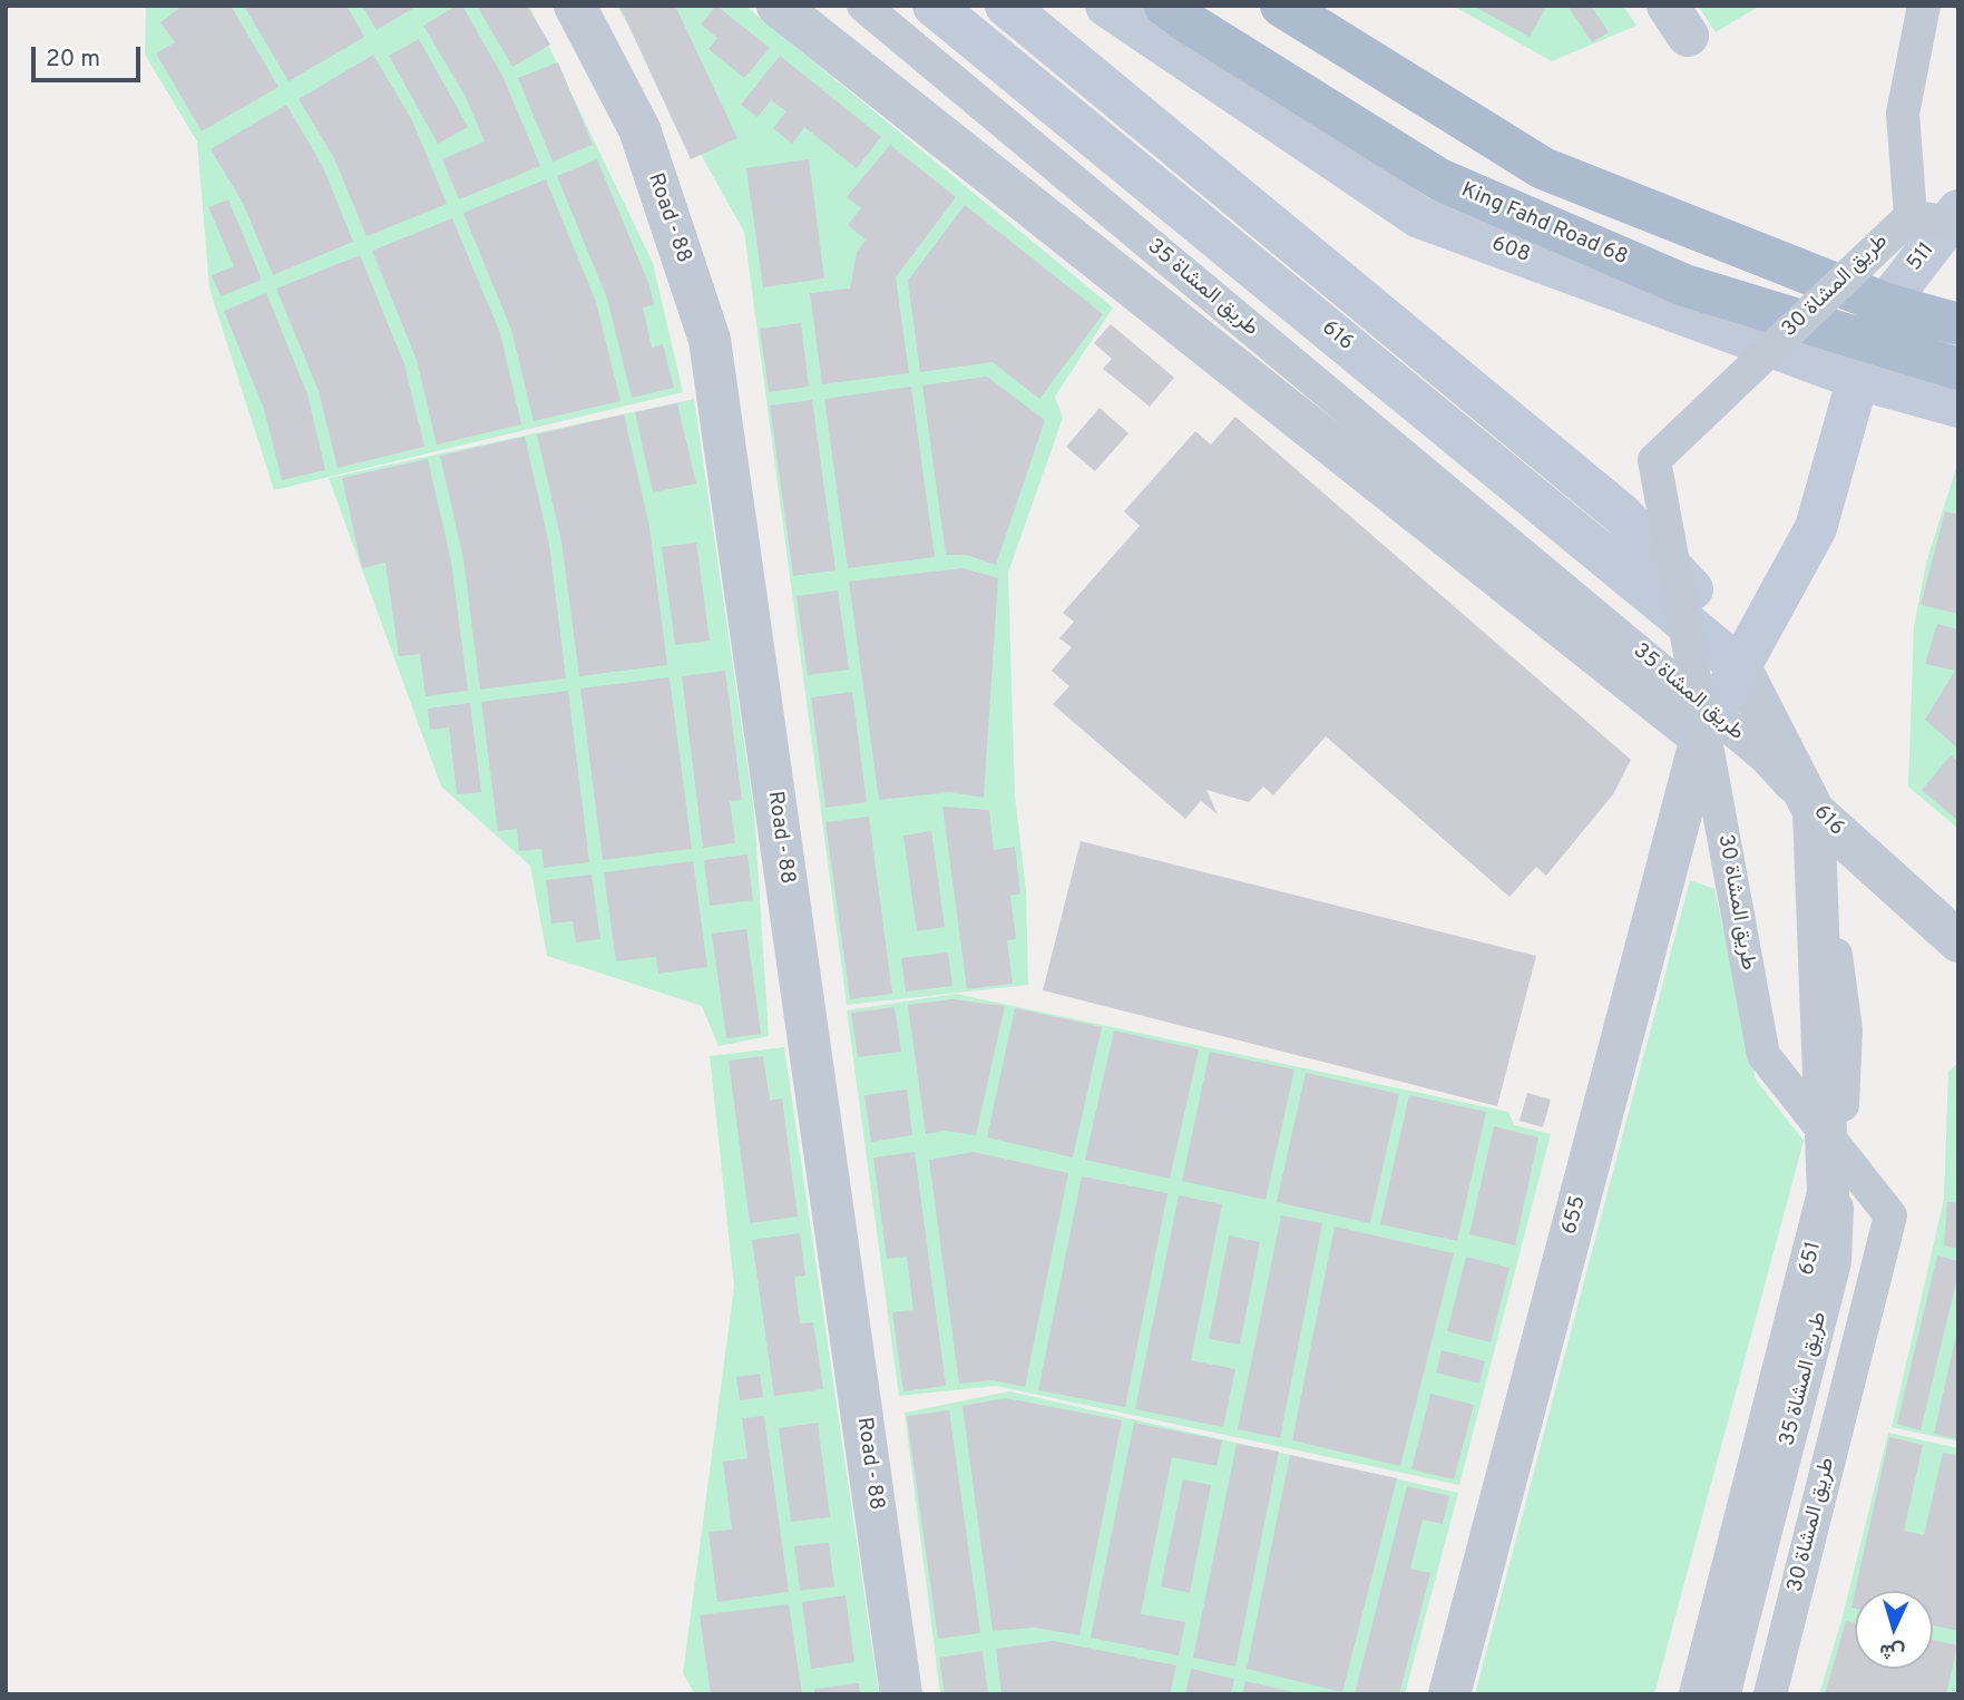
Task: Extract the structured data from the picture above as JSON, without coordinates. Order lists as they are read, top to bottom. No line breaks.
{"streets":{"main road":["King Fahd Road 68","608","511","616"],"street":["Road - 88","طريق المشاة 30","طريق المشاة 35","655","651"]},"crossings":[["King Fahd Road 68","608"],["King Fahd Road 68","511"],["608","511"],["طريق المشاة 35","616"],["طريق المشاة 35","655"],["طريق المشاة 35","651"],["616","651"]],"scale_bar":"20 m","north":"bottom"}
